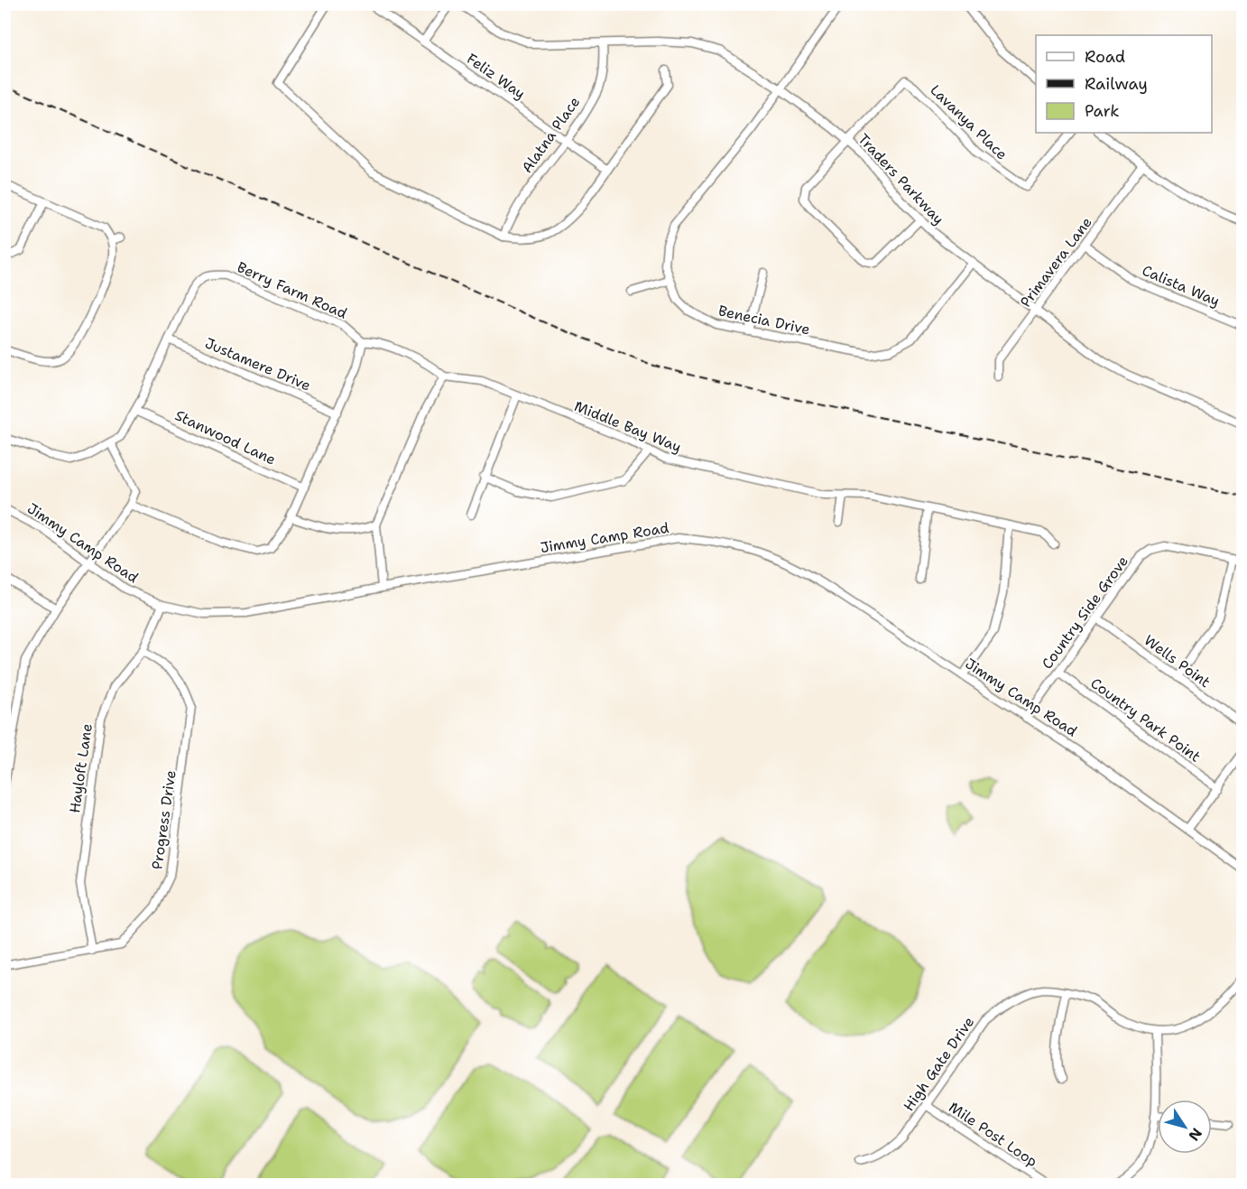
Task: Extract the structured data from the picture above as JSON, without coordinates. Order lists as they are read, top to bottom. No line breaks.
{"streets":{"street":["Feliz Way","Lavanya Place","Alatna Place","Traders Parkway","Primavera Lane","Calista Way","Berry Farm Road","Benecia Drive","Justamere Drive","Middle Bay Way","Stanwood Lane","Jimmy Camp Road","Country Side Grove","Wells Point","Country Park Point","Hayloft Lane","Progress Drive","High Gate Drive","Mile Post Loop"]},"crossings":[["Feliz Way","Alatna Place"],["Lavanya Place","Traders Parkway"],["Alatna Place","Traders Parkway"],["Traders Parkway","Primavera Lane"],["Traders Parkway","Benecia Drive"],["Primavera Lane","Calista Way"],["Berry Farm Road","Justamere Drive"],["Berry Farm Road","Stanwood Lane"],["Jimmy Camp Road","Country Side Grove"],["Jimmy Camp Road","Hayloft Lane"],["Country Side Grove","Wells Point"],["Country Side Grove","Country Park Point"],["Hayloft Lane","Progress Drive"],["High Gate Drive","Mile Post Loop"]],"legend":["Road","Railway","Park"],"north":"bottom right"}
